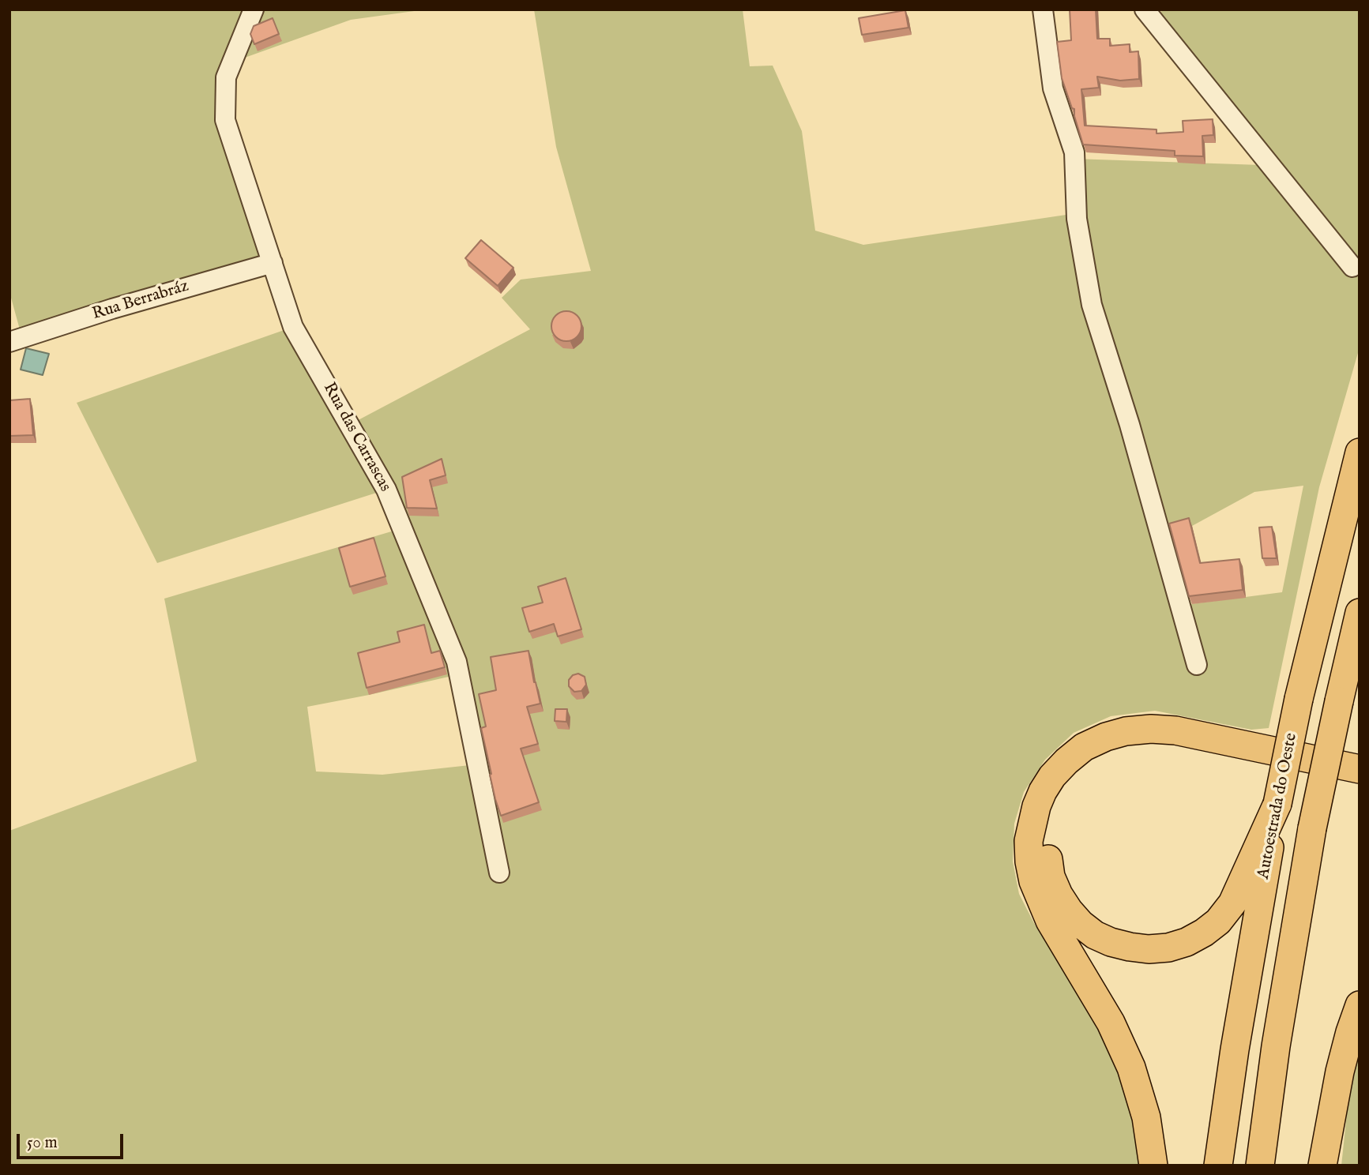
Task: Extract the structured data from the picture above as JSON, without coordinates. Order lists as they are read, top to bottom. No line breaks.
{"streets":{"highway":["Autoestrada do Oeste"],"street":["Rua Berrabráz","Rua das Carrascas"]},"crossings":[["Rua Berrabráz","Rua das Carrascas"]],"scale_bar":"50 m"}
